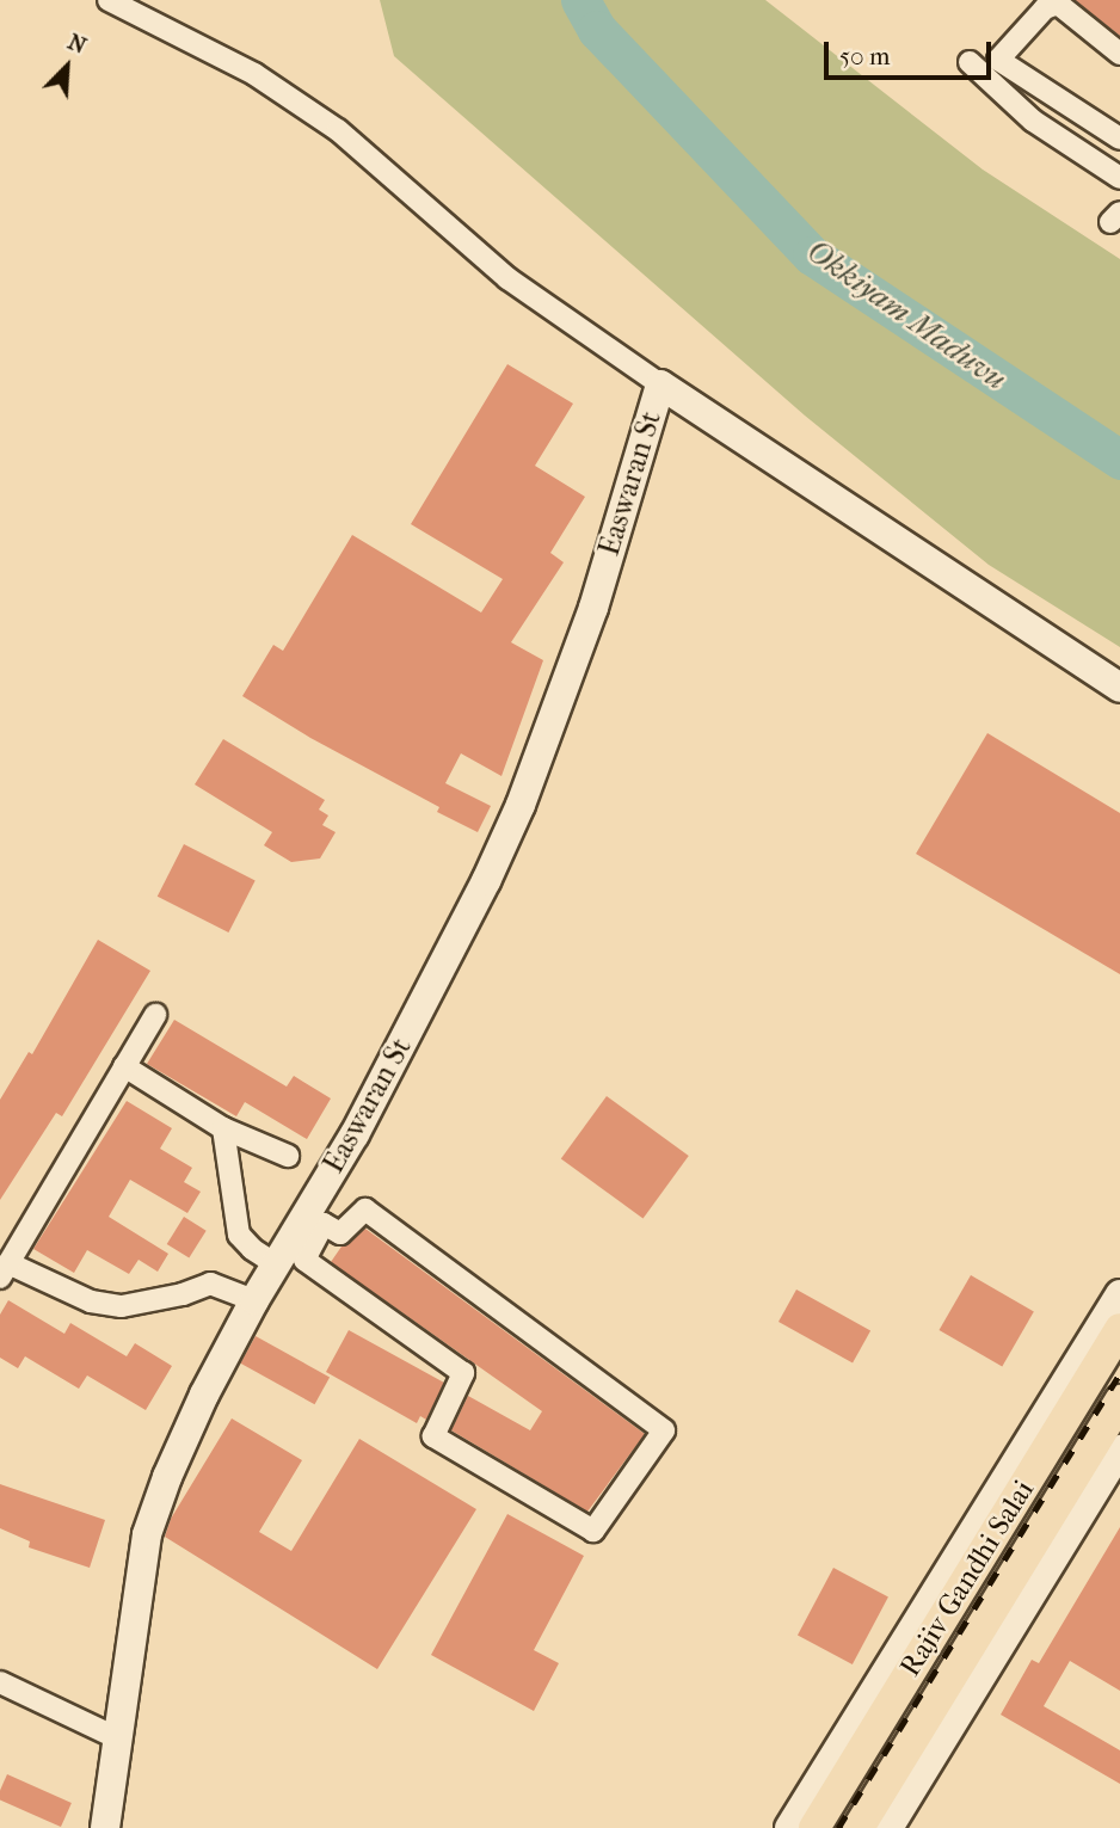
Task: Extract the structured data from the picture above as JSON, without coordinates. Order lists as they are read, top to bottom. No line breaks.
{"streets":{"main road":["Rajiv Gandhi Salai"],"street":["Easwaran St"]},"water":["Okkiyam Maduvu"],"scale_bar":"50 m","north":"top right"}
